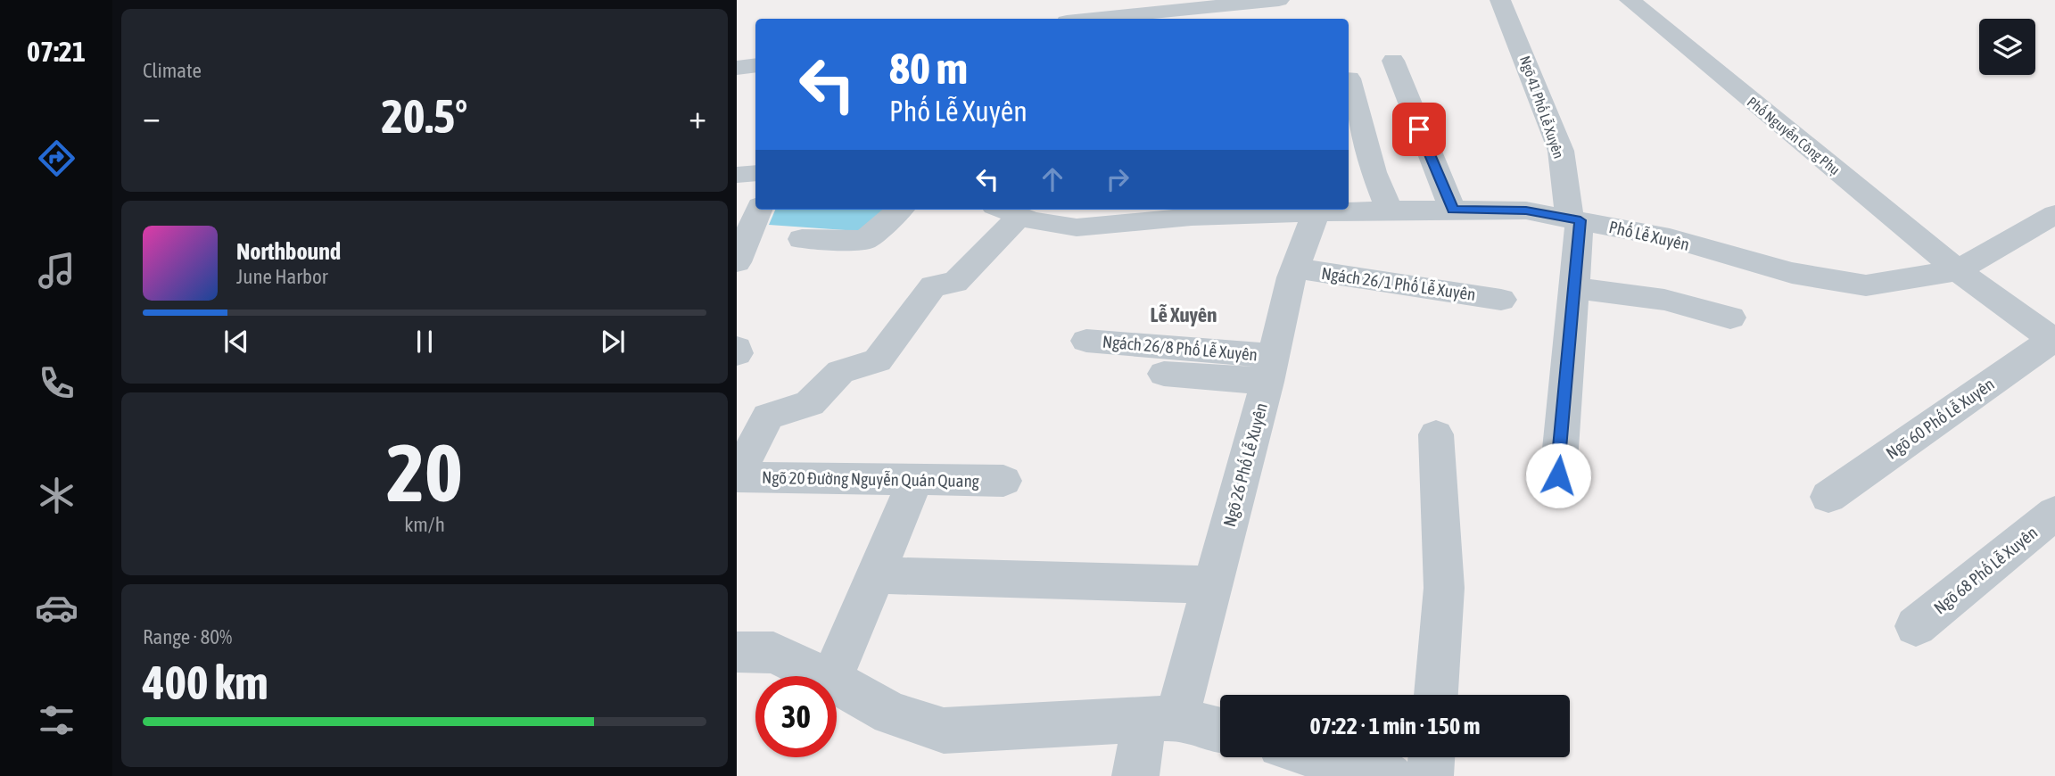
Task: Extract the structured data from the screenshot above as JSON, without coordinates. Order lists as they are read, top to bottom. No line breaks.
{"streets":{"street":["Ngõ 41 Phố Lễ Xuyên","Phố Nguyễn Công Phụ","Phố Lễ Xuyên","Ngách 26/1 Phố Lễ Xuyên","Ngách 26/8 Phố Lễ Xuyên","Ngõ 60 Phố Lễ Xuyên","Ngõ 26 Phố Lễ Xuyên","Ngõ 20 Đường Nguyễn Quán Quang","Ngõ 68 Phố Lễ Xuyên"]},"crossings":[["Ngõ 41 Phố Lễ Xuyên","Phố Lễ Xuyên"],["Phố Nguyễn Công Phụ","Phố Lễ Xuyên"],["Phố Lễ Xuyên","Ngõ 26 Phố Lễ Xuyên"],["Ngách 26/1 Phố Lễ Xuyên","Ngõ 26 Phố Lễ Xuyên"],["Ngách 26/8 Phố Lễ Xuyên","Ngõ 26 Phố Lễ Xuyên"]],"districts":["Lễ Xuyên"],"page":{"tabs":"07:21","tile":["Climate",["20","km/h"],["Range · 80%","400 km"]],"turn":["80 m","Phố Lễ Xuyên"],"heat":["−","20.5°","+"],"song":["Northbound","June Harbor"],"limit":"30","trip":"07:22 · 1 min · 150 m"}}
